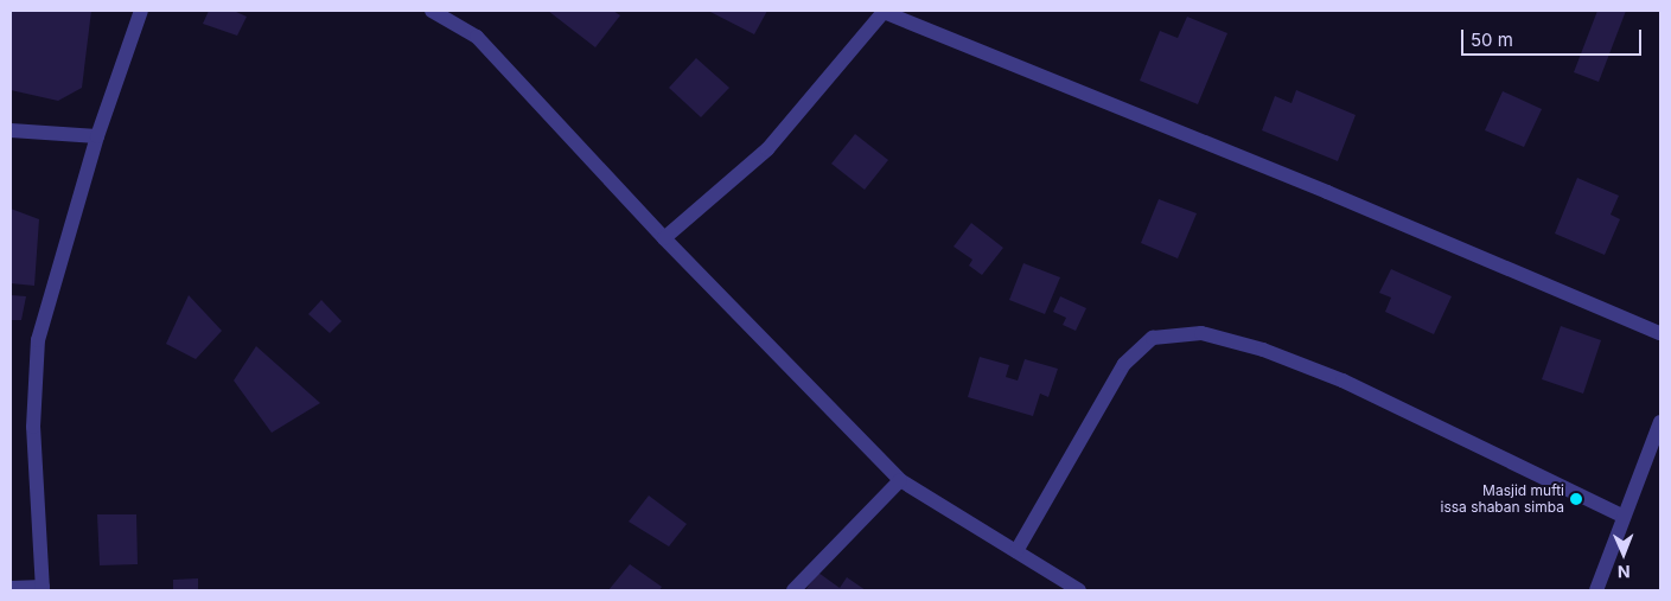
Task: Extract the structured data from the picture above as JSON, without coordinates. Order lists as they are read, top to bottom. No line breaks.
{"places":["Masjid mufti issa shaban simba"],"scale_bar":"50 m","north":"bottom"}
